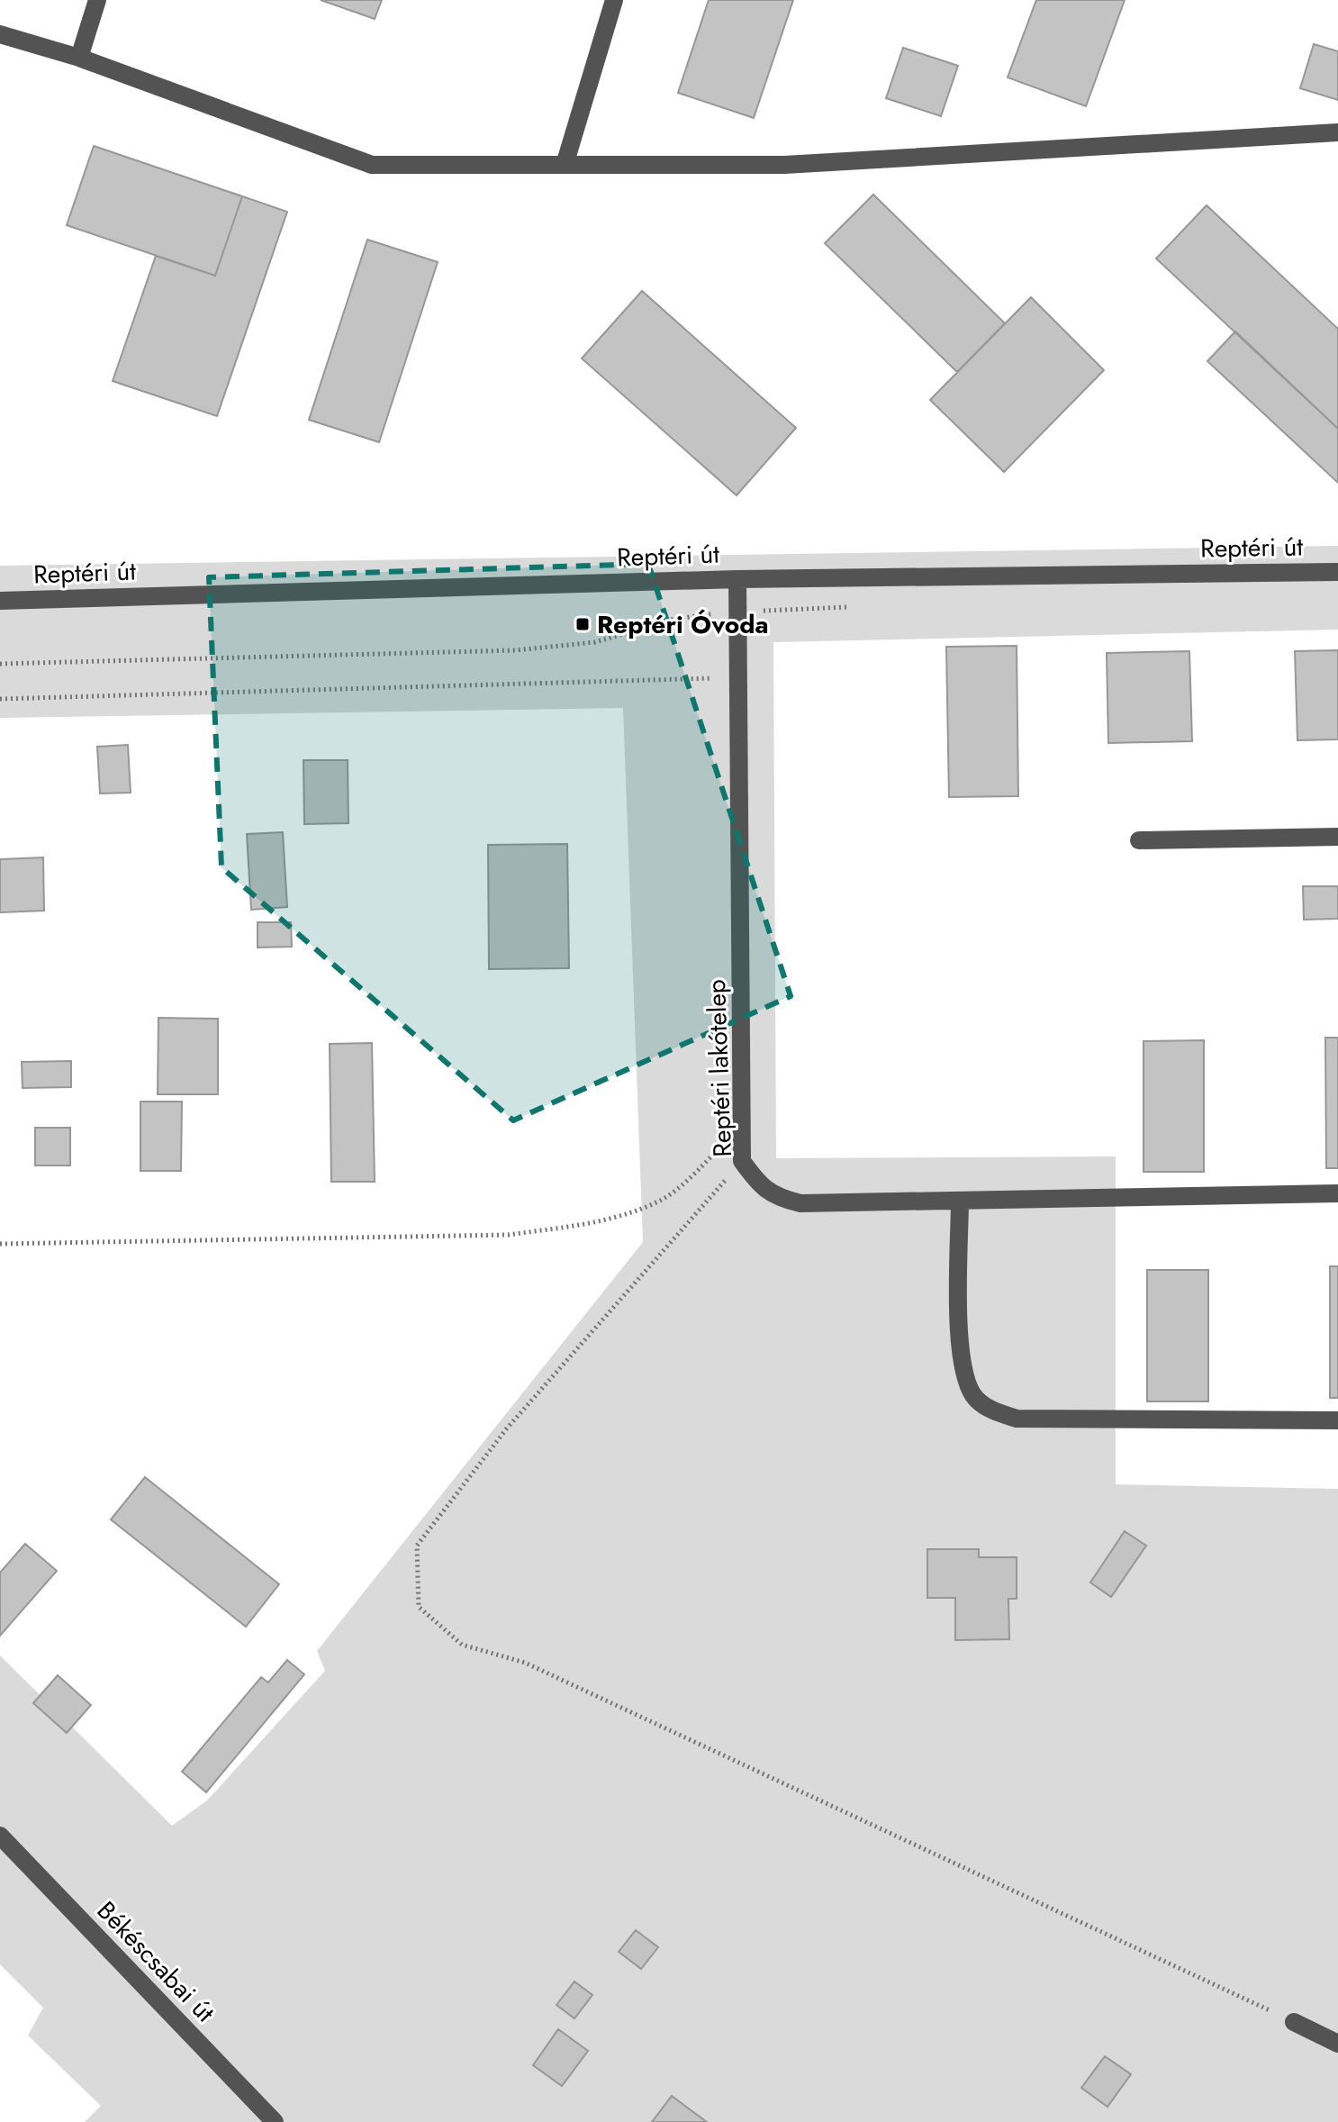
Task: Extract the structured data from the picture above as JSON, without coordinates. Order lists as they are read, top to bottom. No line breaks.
{"streets":{"street":["Reptéri út","Reptéri lakótelep","Békéscsabai út"]},"crossings":[["Reptéri út","Reptéri lakótelep"]],"places":{"transit":["Reptéri Óvoda"]}}
